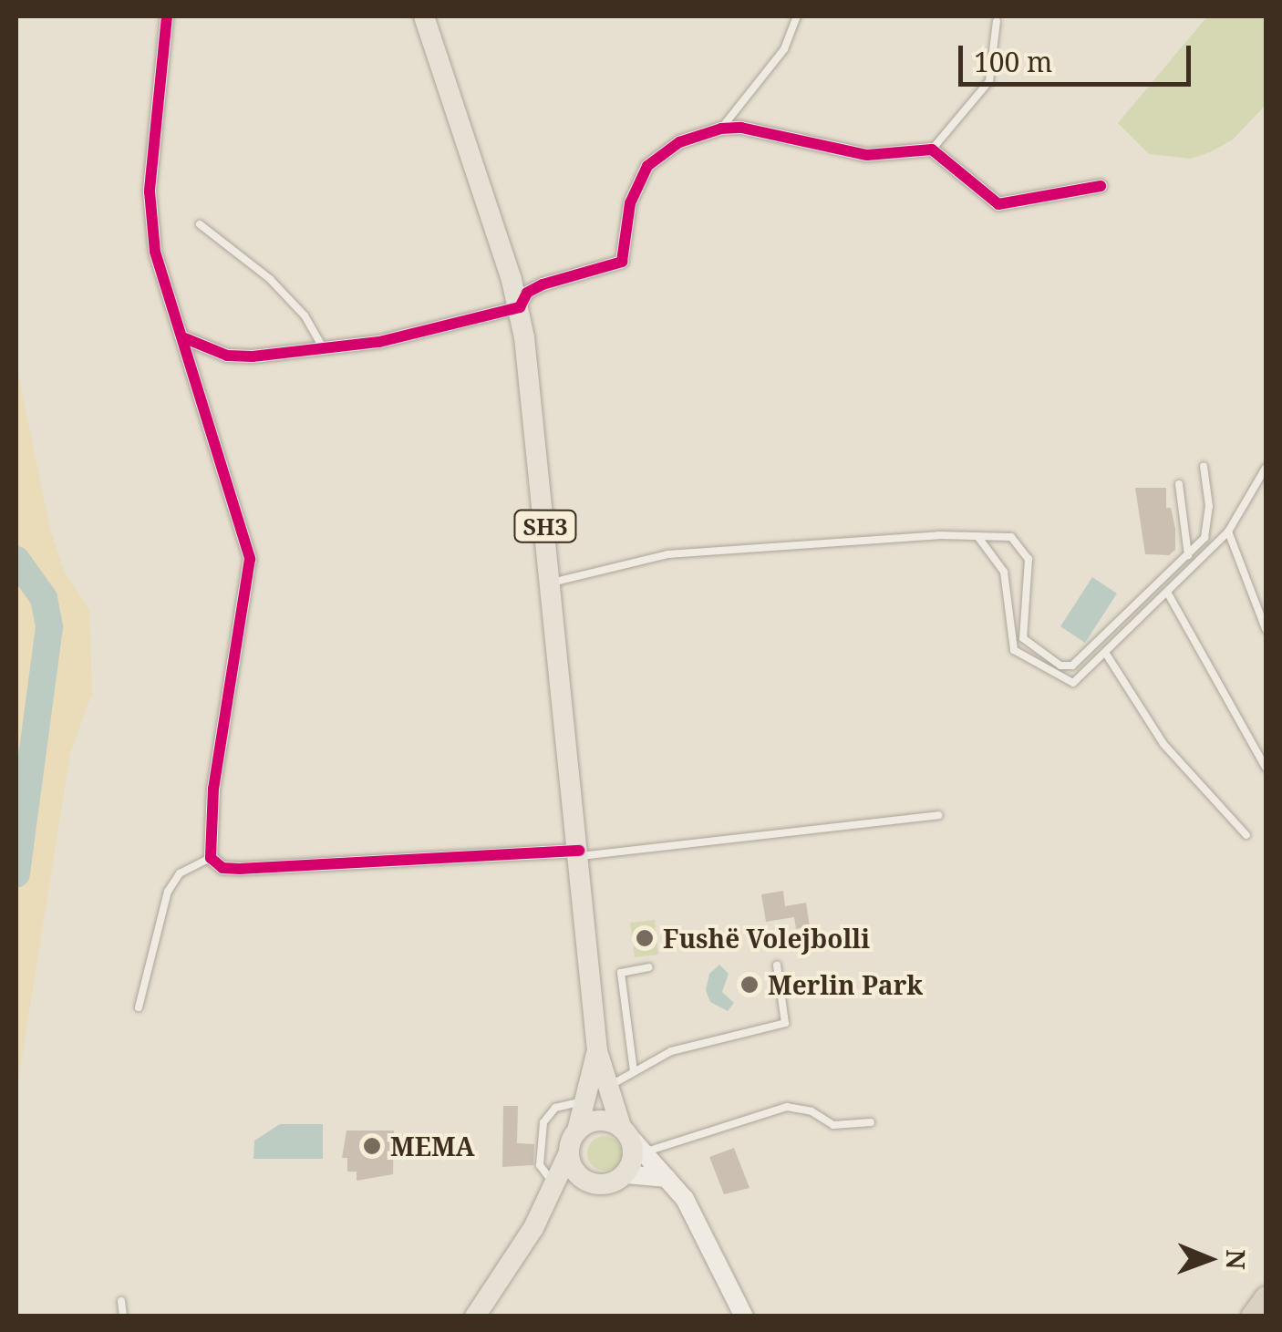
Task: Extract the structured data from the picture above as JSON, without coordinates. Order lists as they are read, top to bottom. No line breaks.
{"streets":{"main road":["SH3"]},"places":["Fushë Volejbolli","Merlin Park","MEMA"],"scale_bar":"100 m","north":"right"}
